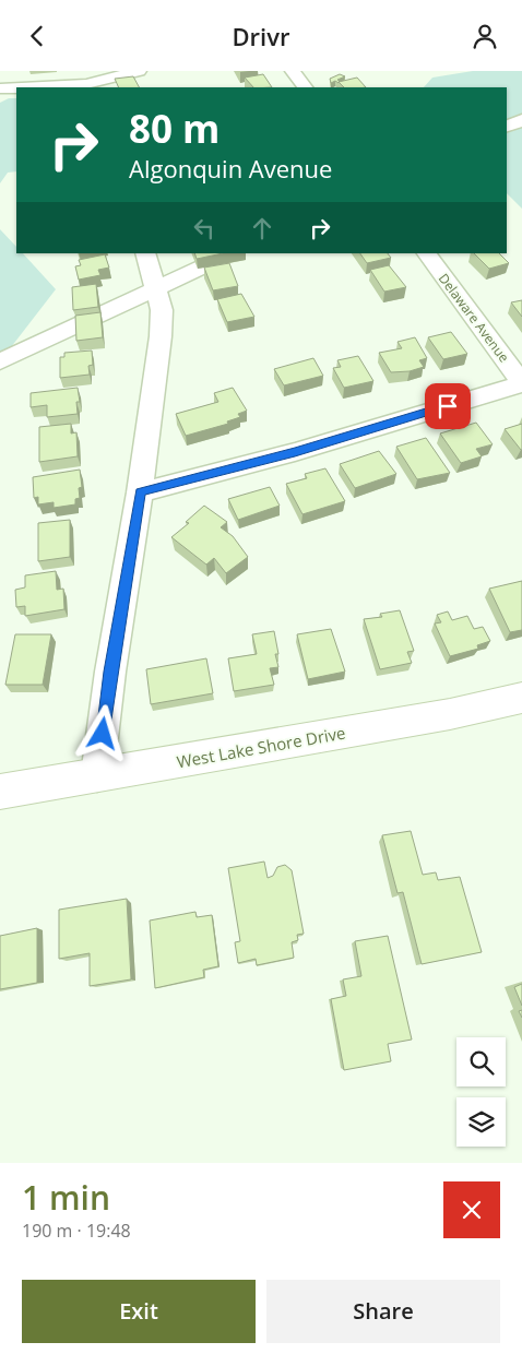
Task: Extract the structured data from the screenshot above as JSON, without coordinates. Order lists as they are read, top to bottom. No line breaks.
{"streets":{"street":["Delaware Avenue","West Lake Shore Drive"]},"page":{"header":"Drivr","turn":["80 m","Algonquin Avenue"],"heading":["1 min","190 m · 19:48"],"buttons":["Exit","Share"]}}
